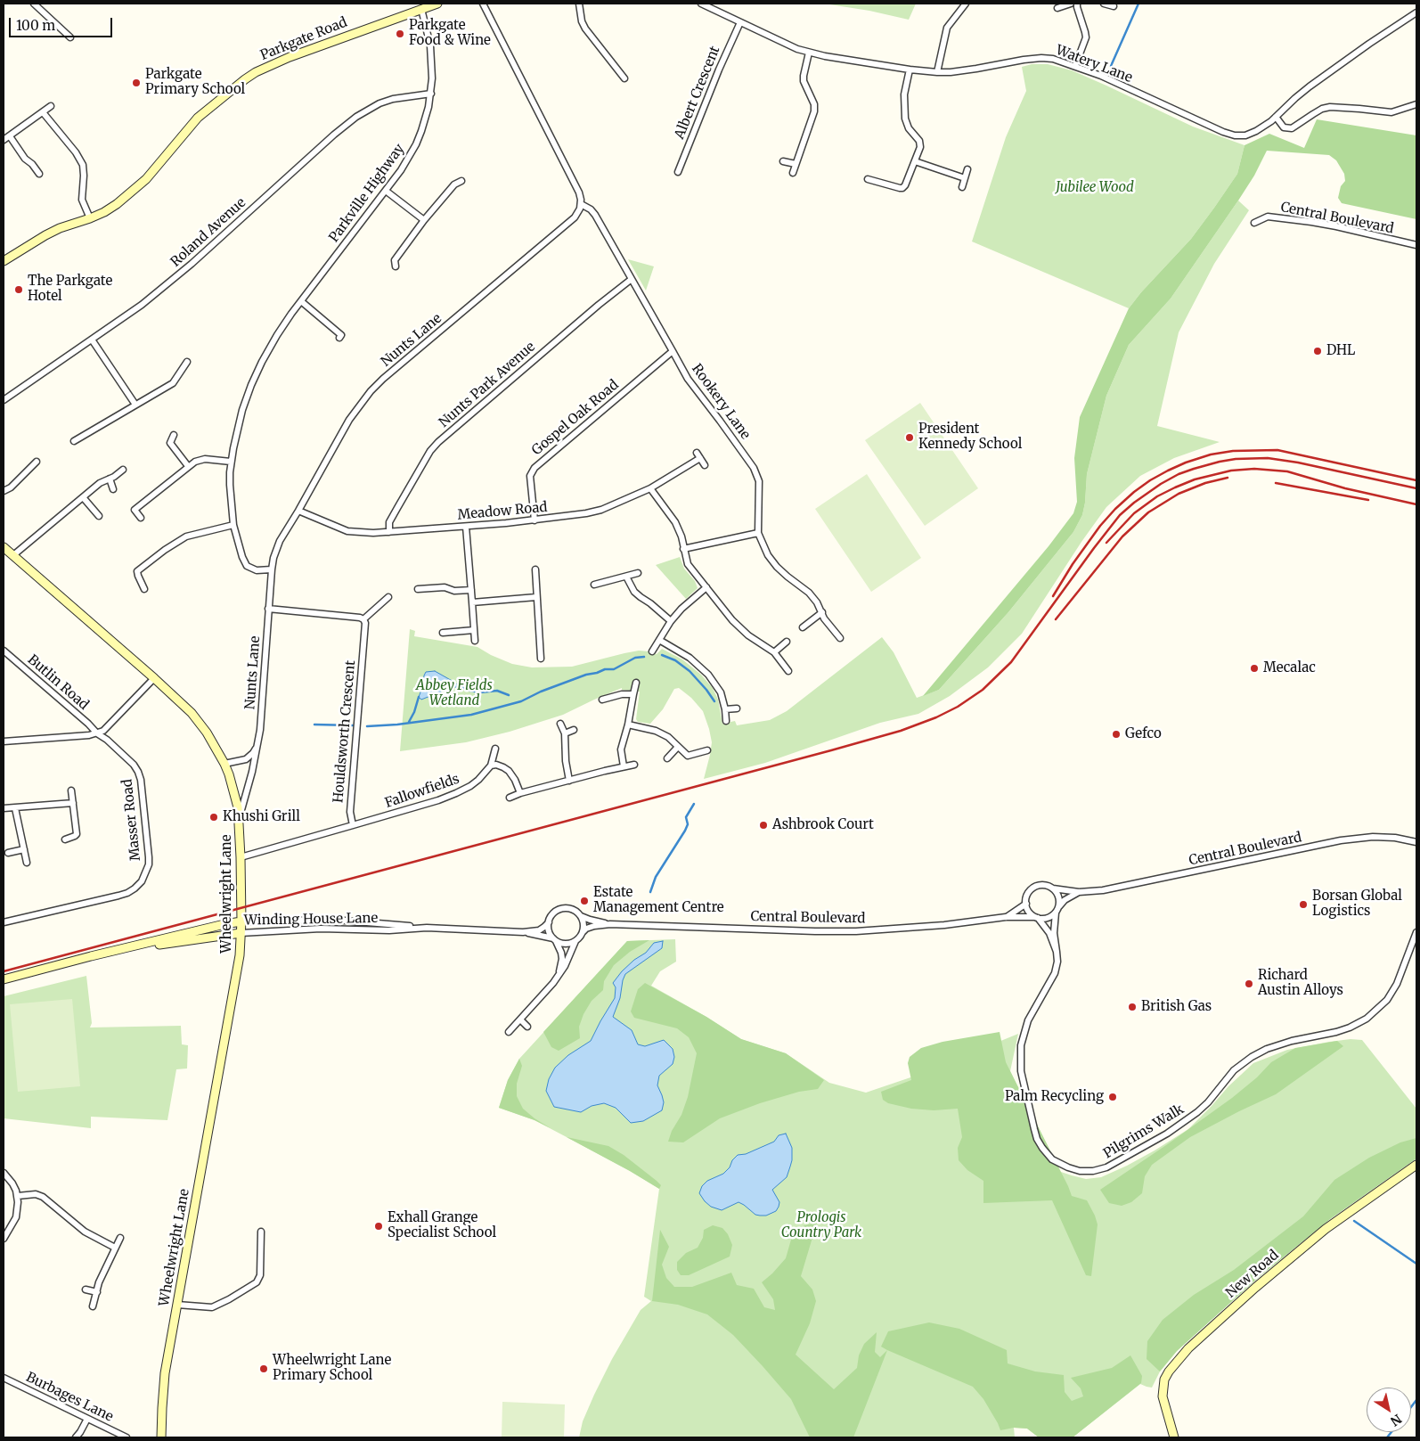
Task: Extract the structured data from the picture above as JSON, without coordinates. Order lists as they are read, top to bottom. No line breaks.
{"streets":{"street":["Parkgate Road","Watery Lane","Albert Crescent","Parkville Highway","Central Boulevard","Roland Avenue","Nunts Lane","Nunts Park Avenue","Rookery Lane","Gospel Oak Road","Meadow Road","Butlin Road","Houldsworth Crescent","Fallowfields","Masser Road","Wheelwright Lane","Winding House Lane","Pilgrims Walk","New Road","Burbages Lane"]},"crossings":[["Parkgate Road","Parkville Highway"],["Watery Lane","Albert Crescent"],["Parkville Highway","Roland Avenue"],["Parkville Highway","Nunts Lane"],["Central Boulevard","Winding House Lane"],["Central Boulevard","Pilgrims Walk"],["Nunts Lane","Rookery Lane"],["Nunts Lane","Meadow Road"],["Nunts Lane","Wheelwright Lane"],["Nunts Park Avenue","Rookery Lane"],["Nunts Park Avenue","Meadow Road"],["Rookery Lane","Gospel Oak Road"],["Gospel Oak Road","Meadow Road"],["Butlin Road","Masser Road"],["Houldsworth Crescent","Fallowfields"],["Wheelwright Lane","Winding House Lane"]],"parks":["Jubilee Wood","Abbey Fields Wetland","Prologis Country Park"],"places":["Parkgate Food & Wine","Parkgate Primary School","The Parkgate Hotel","DHL","President Kennedy School","Mecalac","Gefco","Khushi Grill","Ashbrook Court","Estate Management Centre","Borsan Global Logistics","Richard Austin Alloys","British Gas","Palm Recycling","Exhall Grange Specialist School","Wheelwright Lane Primary School"],"scale_bar":"100 m","north":"bottom right"}
